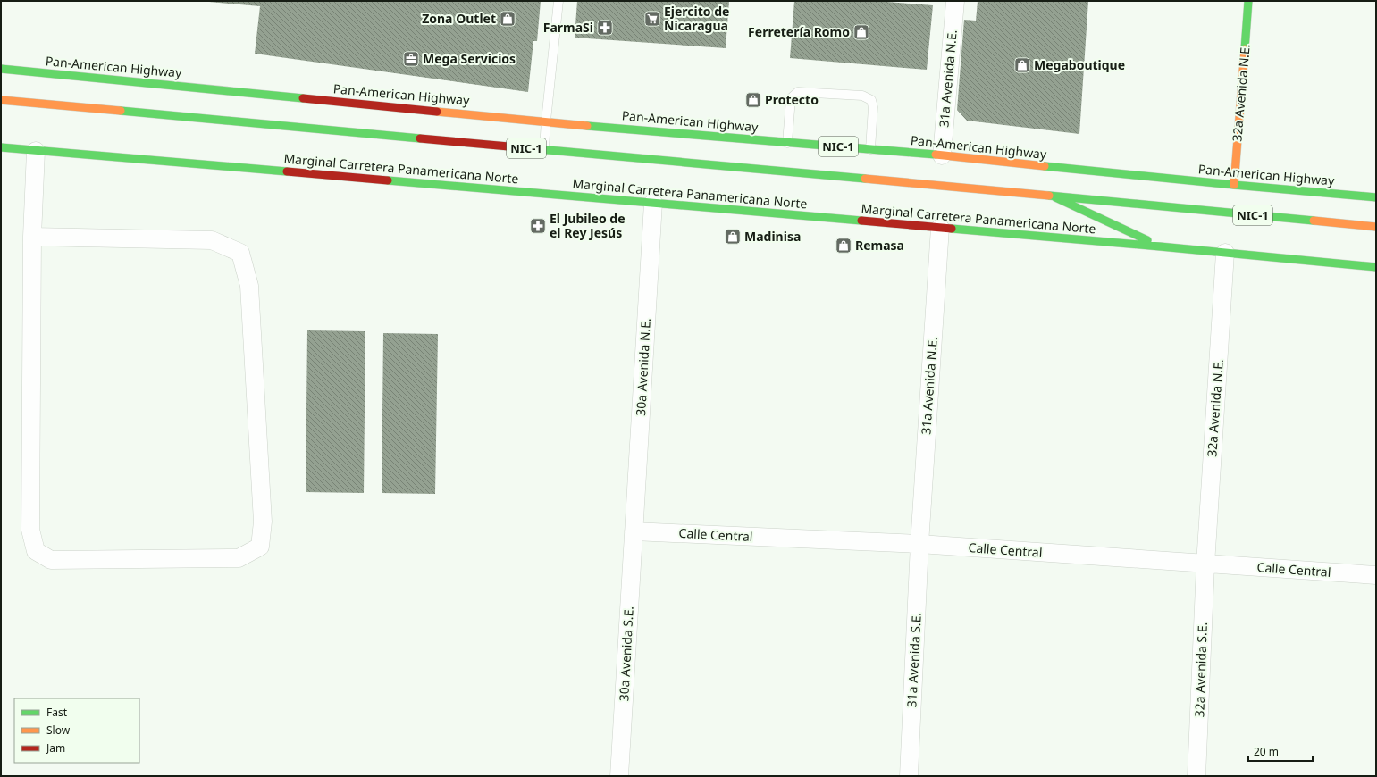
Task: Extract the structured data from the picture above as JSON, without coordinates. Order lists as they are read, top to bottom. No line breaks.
{"streets":{"main road":["Pan-American Highway","32a Avenida N.E.","NIC-1","Marginal Carretera Panamericana Norte"],"street":["31a Avenida N.E.","30a Avenida N.E.","Calle Central","30a Avenida S.E.","31a Avenida S.E.","32a Avenida S.E."]},"crossings":[["Pan-American Highway","31a Avenida N.E."],["Pan-American Highway","32a Avenida N.E."],["31a Avenida N.E.","Marginal Carretera Panamericana Norte"],["31a Avenida N.E.","Calle Central"],["31a Avenida N.E.","31a Avenida S.E."],["32a Avenida N.E.","Marginal Carretera Panamericana Norte"],["32a Avenida N.E.","Calle Central"],["32a Avenida N.E.","32a Avenida S.E."],["Marginal Carretera Panamericana Norte","30a Avenida N.E."],["30a Avenida N.E.","Calle Central"],["30a Avenida N.E.","30a Avenida S.E."],["Calle Central","30a Avenida S.E."],["Calle Central","31a Avenida S.E."],["Calle Central","32a Avenida S.E."]],"places":{"shop":["Zona Outlet","Ferretería Romo","Megaboutique","Protecto","Madinisa","Remasa"],"supermarket":["Ejercito de Nicaragua"],"pharmacy":["FarmaSi","El Jubileo de el Rey Jesús"],"office":["Mega Servicios"]},"legend":["Fast","Slow","Jam"],"scale_bar":"20 m"}
